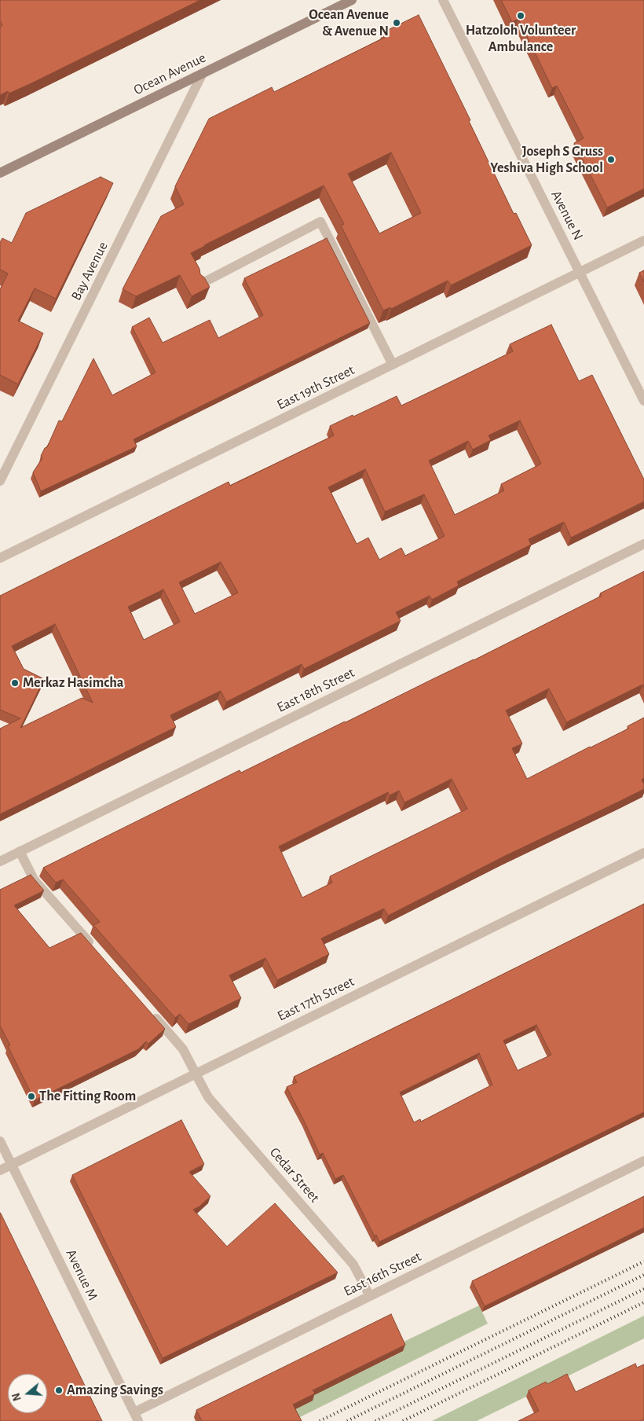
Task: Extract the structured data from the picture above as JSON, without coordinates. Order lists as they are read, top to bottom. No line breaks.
{"streets":{"main road":["Ocean Avenue"],"street":["Avenue N","Bay Avenue","East 19th Street","East 18th Street","East 17th Street","Cedar Street","East 16th Street","Avenue M"]},"crossings":[["Ocean Avenue","Bay Avenue"],["Avenue N","East 19th Street"],["East 17th Street","Cedar Street"],["East 17th Street","Avenue M"],["Cedar Street","East 16th Street"],["East 16th Street","Avenue M"]],"places":["Hatzoloh Volunteer Ambulance","Ocean Avenue & Avenue N","Joseph S Gruss Yeshiva High School","Merkaz Hasimcha","The Fitting Room","Amazing Savings"],"north":"left"}
